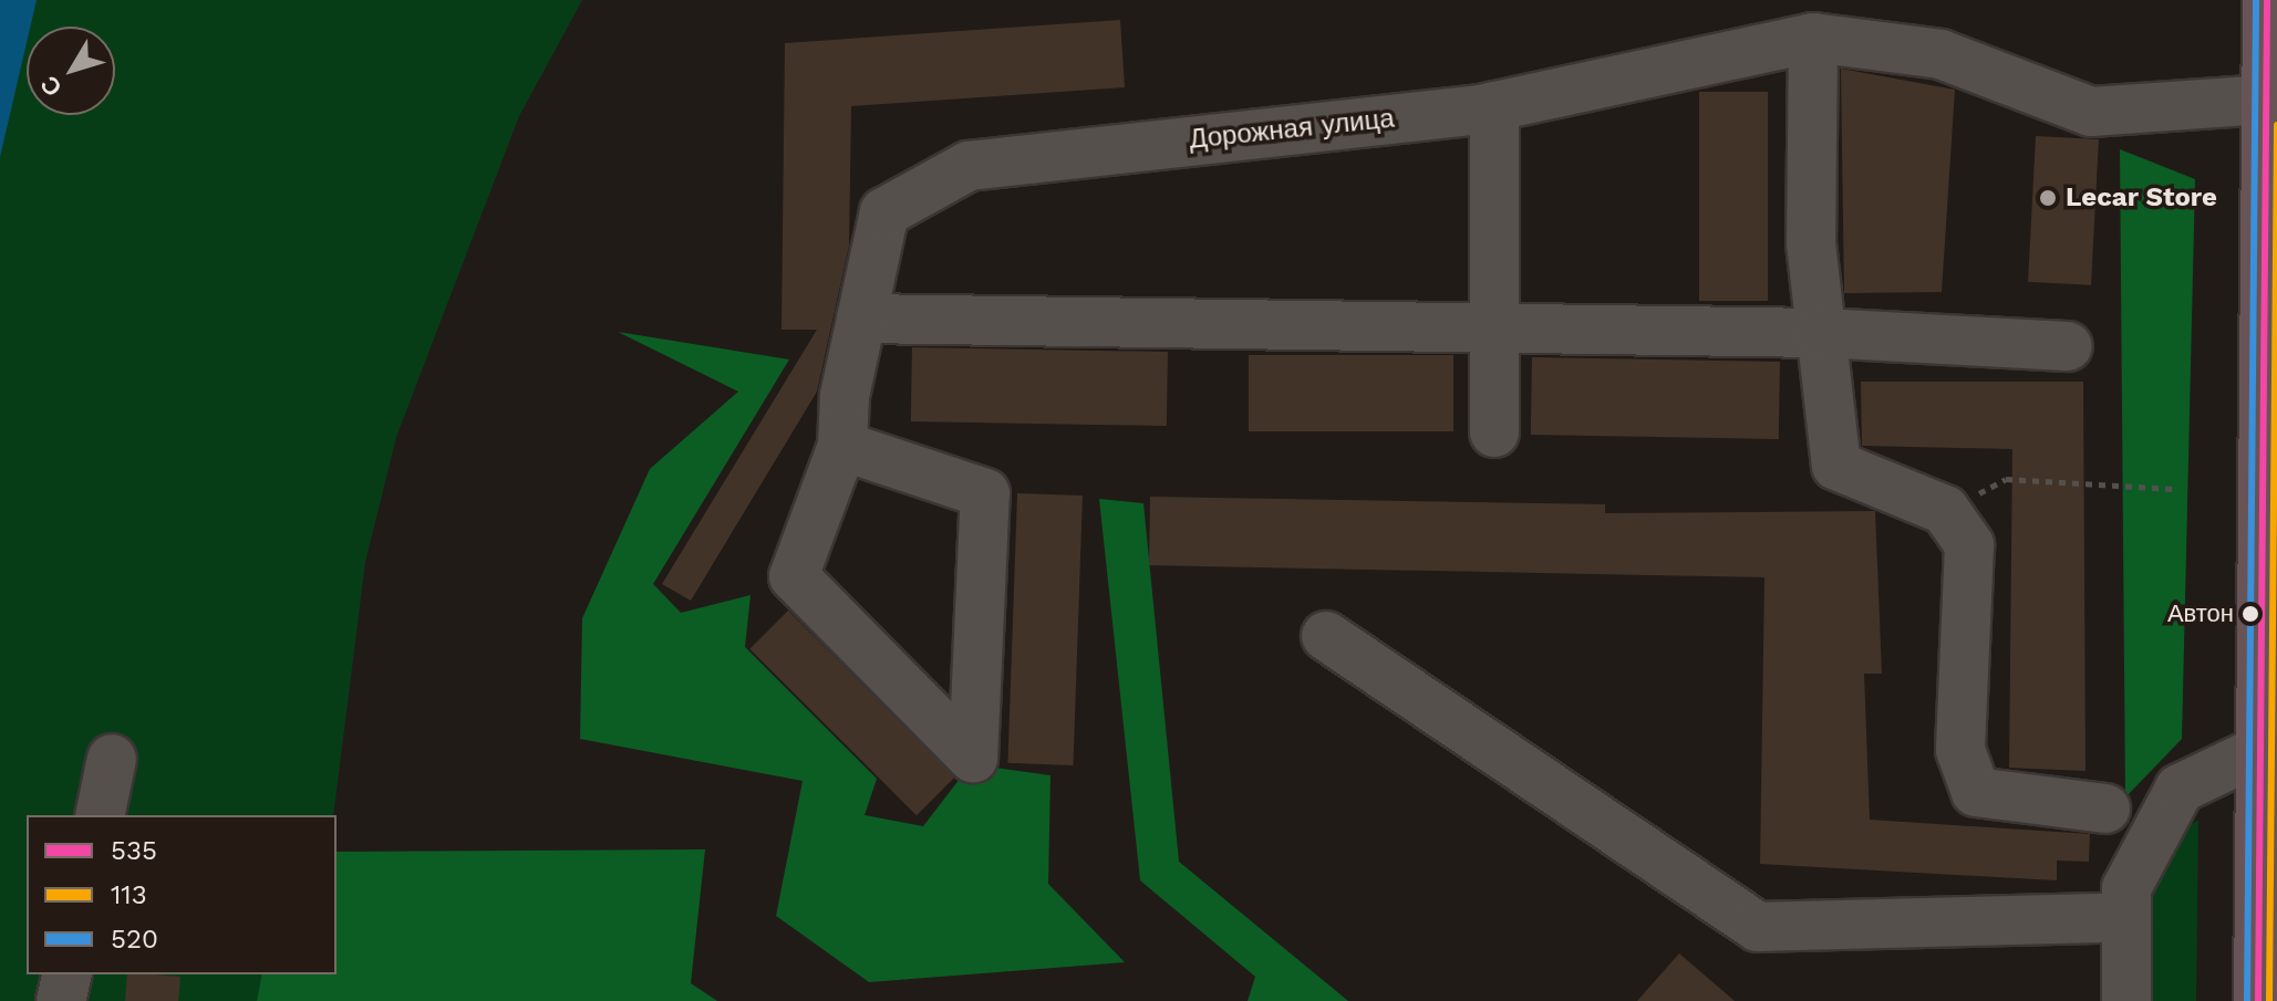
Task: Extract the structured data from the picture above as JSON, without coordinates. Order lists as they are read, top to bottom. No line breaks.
{"streets":{"street":["Дорожная улица"]},"places":["Lecar Store","Автон"],"lines":["transit line 535","transit line 520","transit line 113"],"legend":["535","113","520"],"north":"bottom left"}
